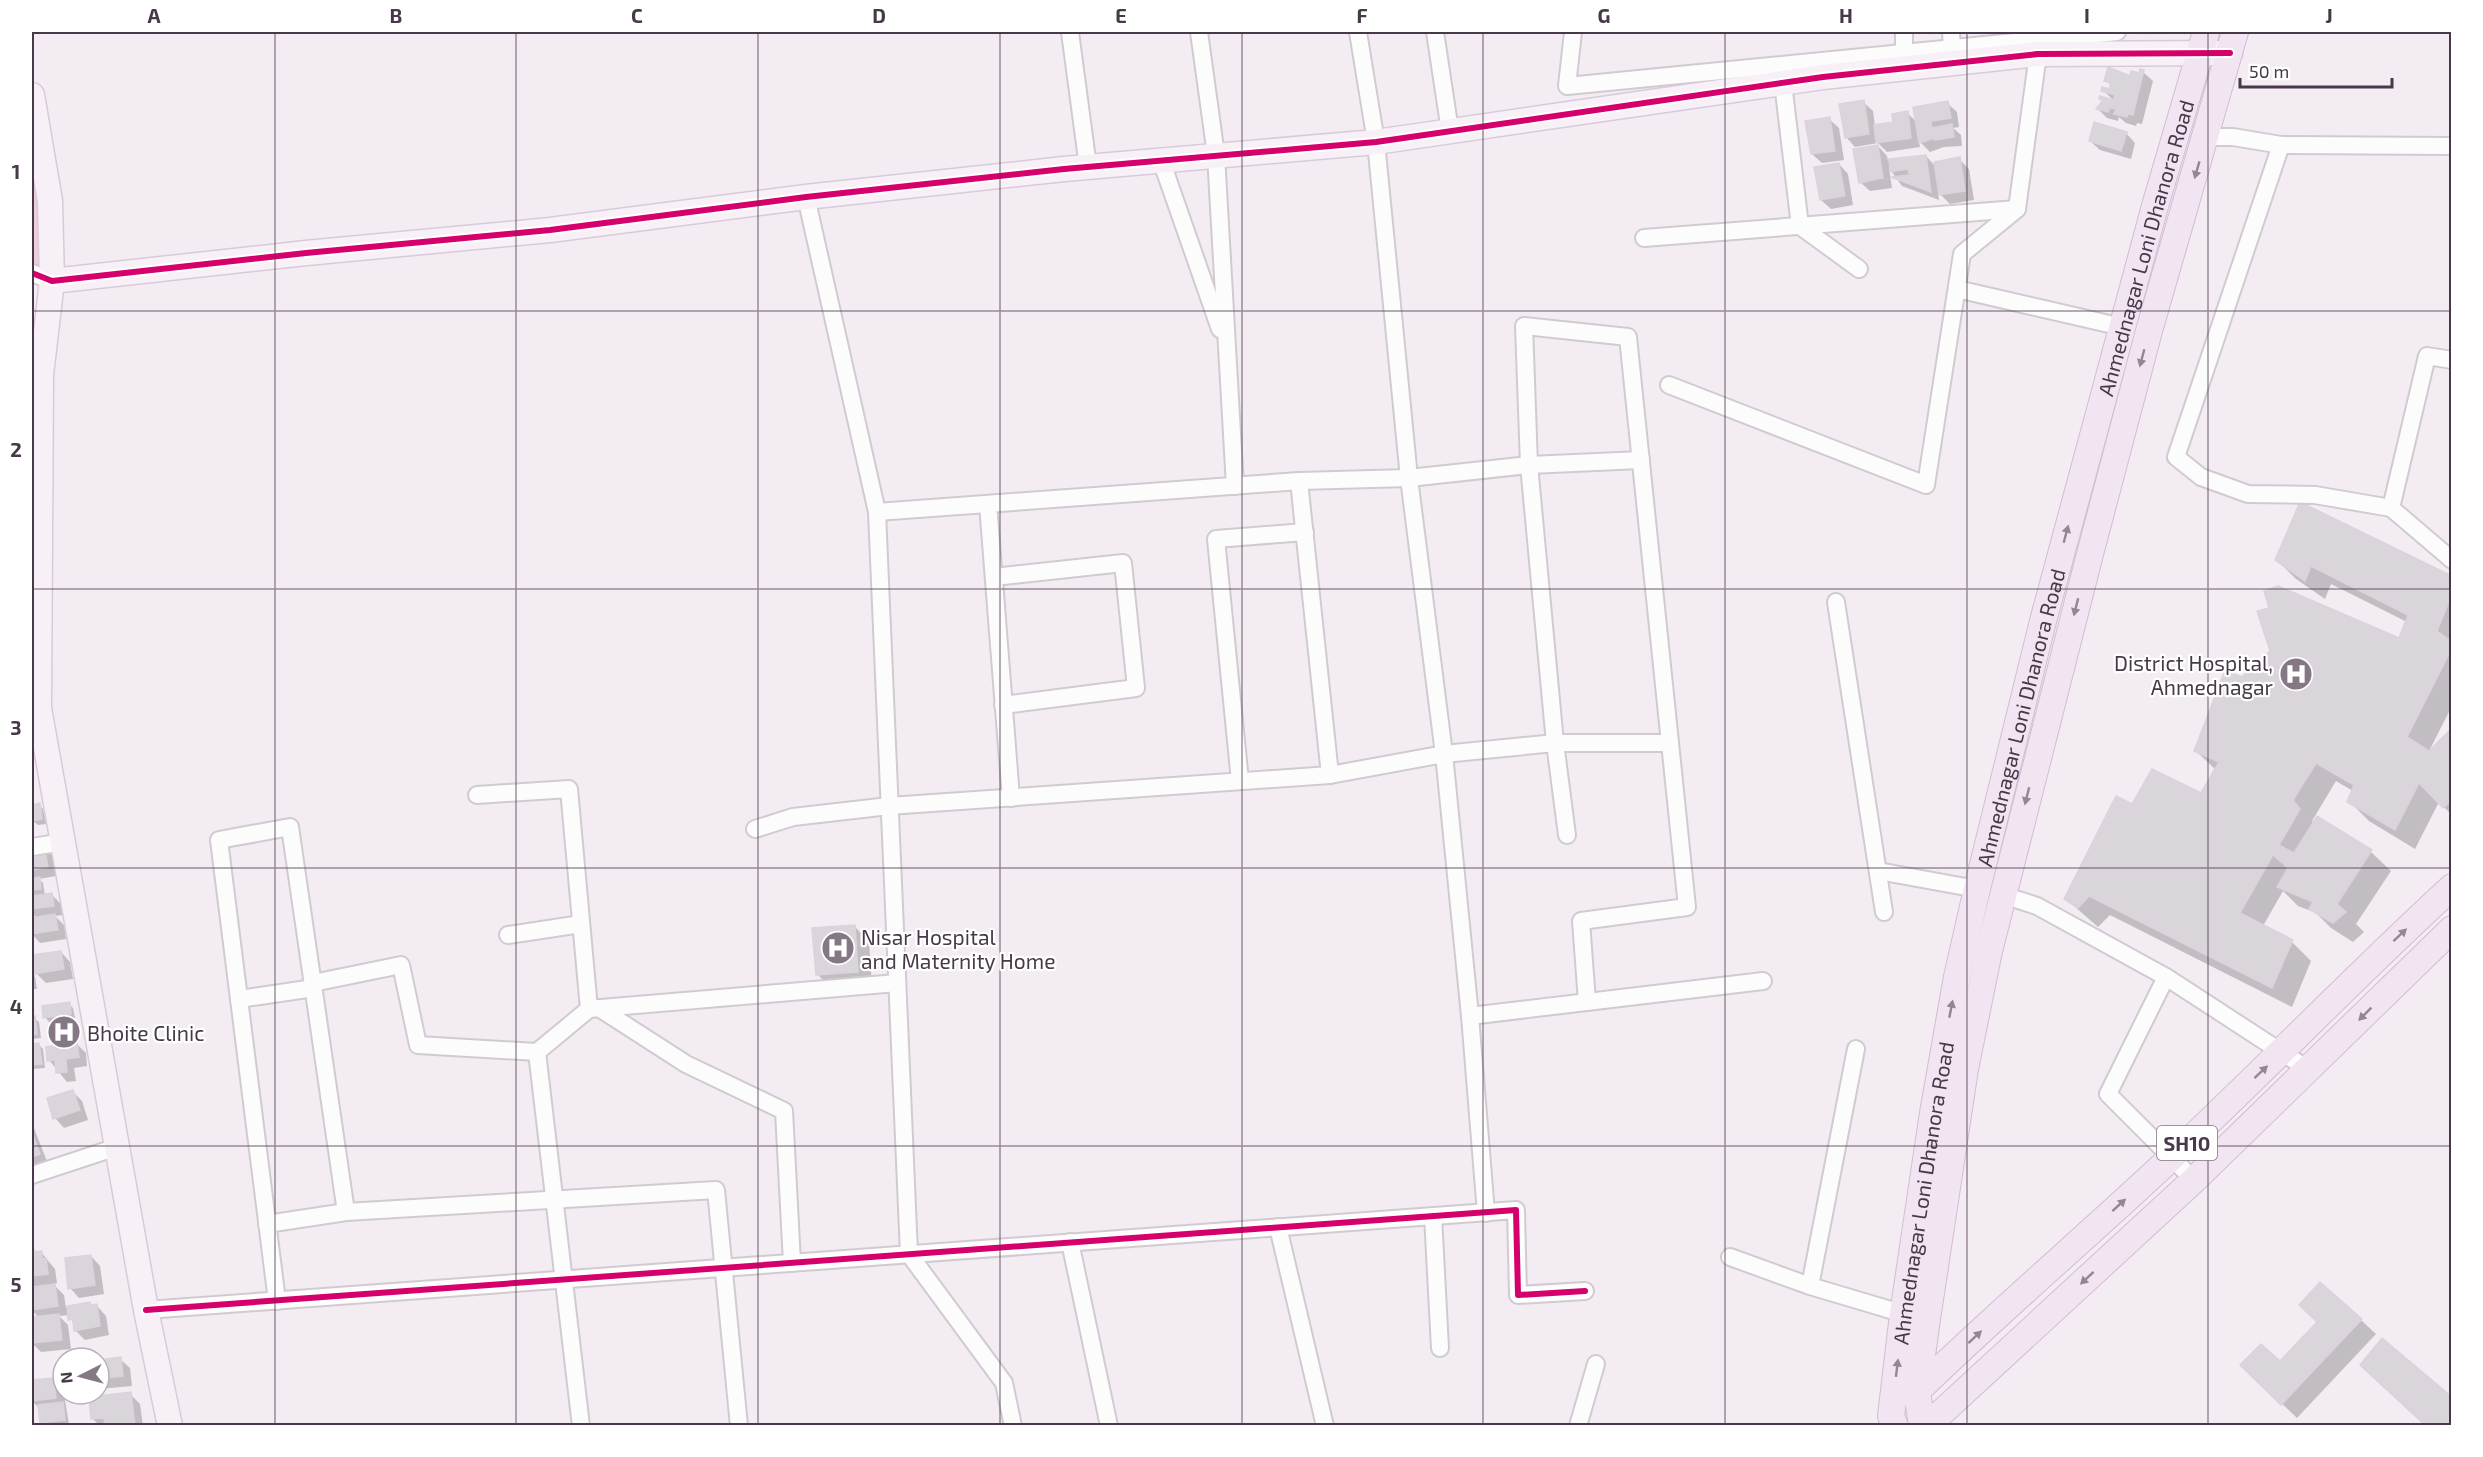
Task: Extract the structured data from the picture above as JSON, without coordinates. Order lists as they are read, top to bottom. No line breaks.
{"streets":{"main road":["Ahmednagar Loni Dhanora Road","SH10"]},"places":{"hospital":["District Hospital, Ahmednagar","Nisar Hospital and Maternity Home","Bhoite Clinic"]},"scale_bar":"50 m","north":"left","grid":{"columns":["A","B","C","D","E","F","G","H","I","J"],"rows":["1","2","3","4","5"]}}
